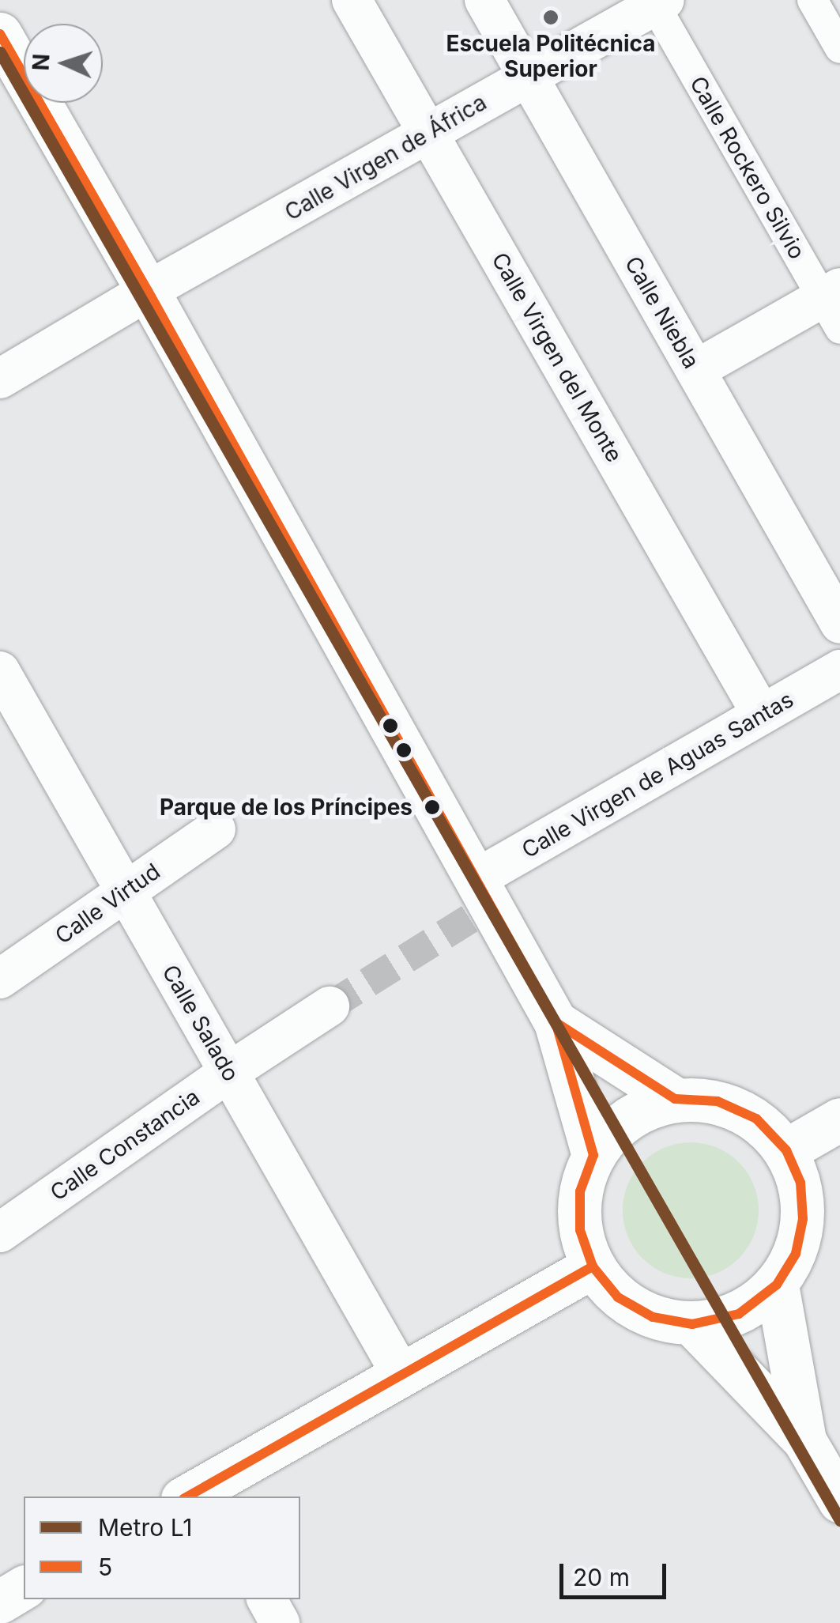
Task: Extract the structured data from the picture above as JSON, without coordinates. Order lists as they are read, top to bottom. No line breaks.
{"streets":{"street":["Calle Virgen de África","Calle Rockero Silvio","Calle Niebla","Calle Virgen del Monte","Calle Virgen de Aguas Santas","Calle Virtud","Calle Salado","Calle Constancia"]},"crossings":[["Calle Virgen de África","Calle Rockero Silvio"],["Calle Virgen de África","Calle Niebla"],["Calle Virgen de África","Calle Virgen del Monte"],["Calle Virgen del Monte","Calle Virgen de Aguas Santas"],["Calle Virtud","Calle Salado"],["Calle Salado","Calle Constancia"]],"places":["Escuela Politécnica Superior","Parque de los Príncipes"],"lines":["transit line 5","metro line L1"],"legend":["Metro L1","5"],"scale_bar":"20 m","north":"left"}
